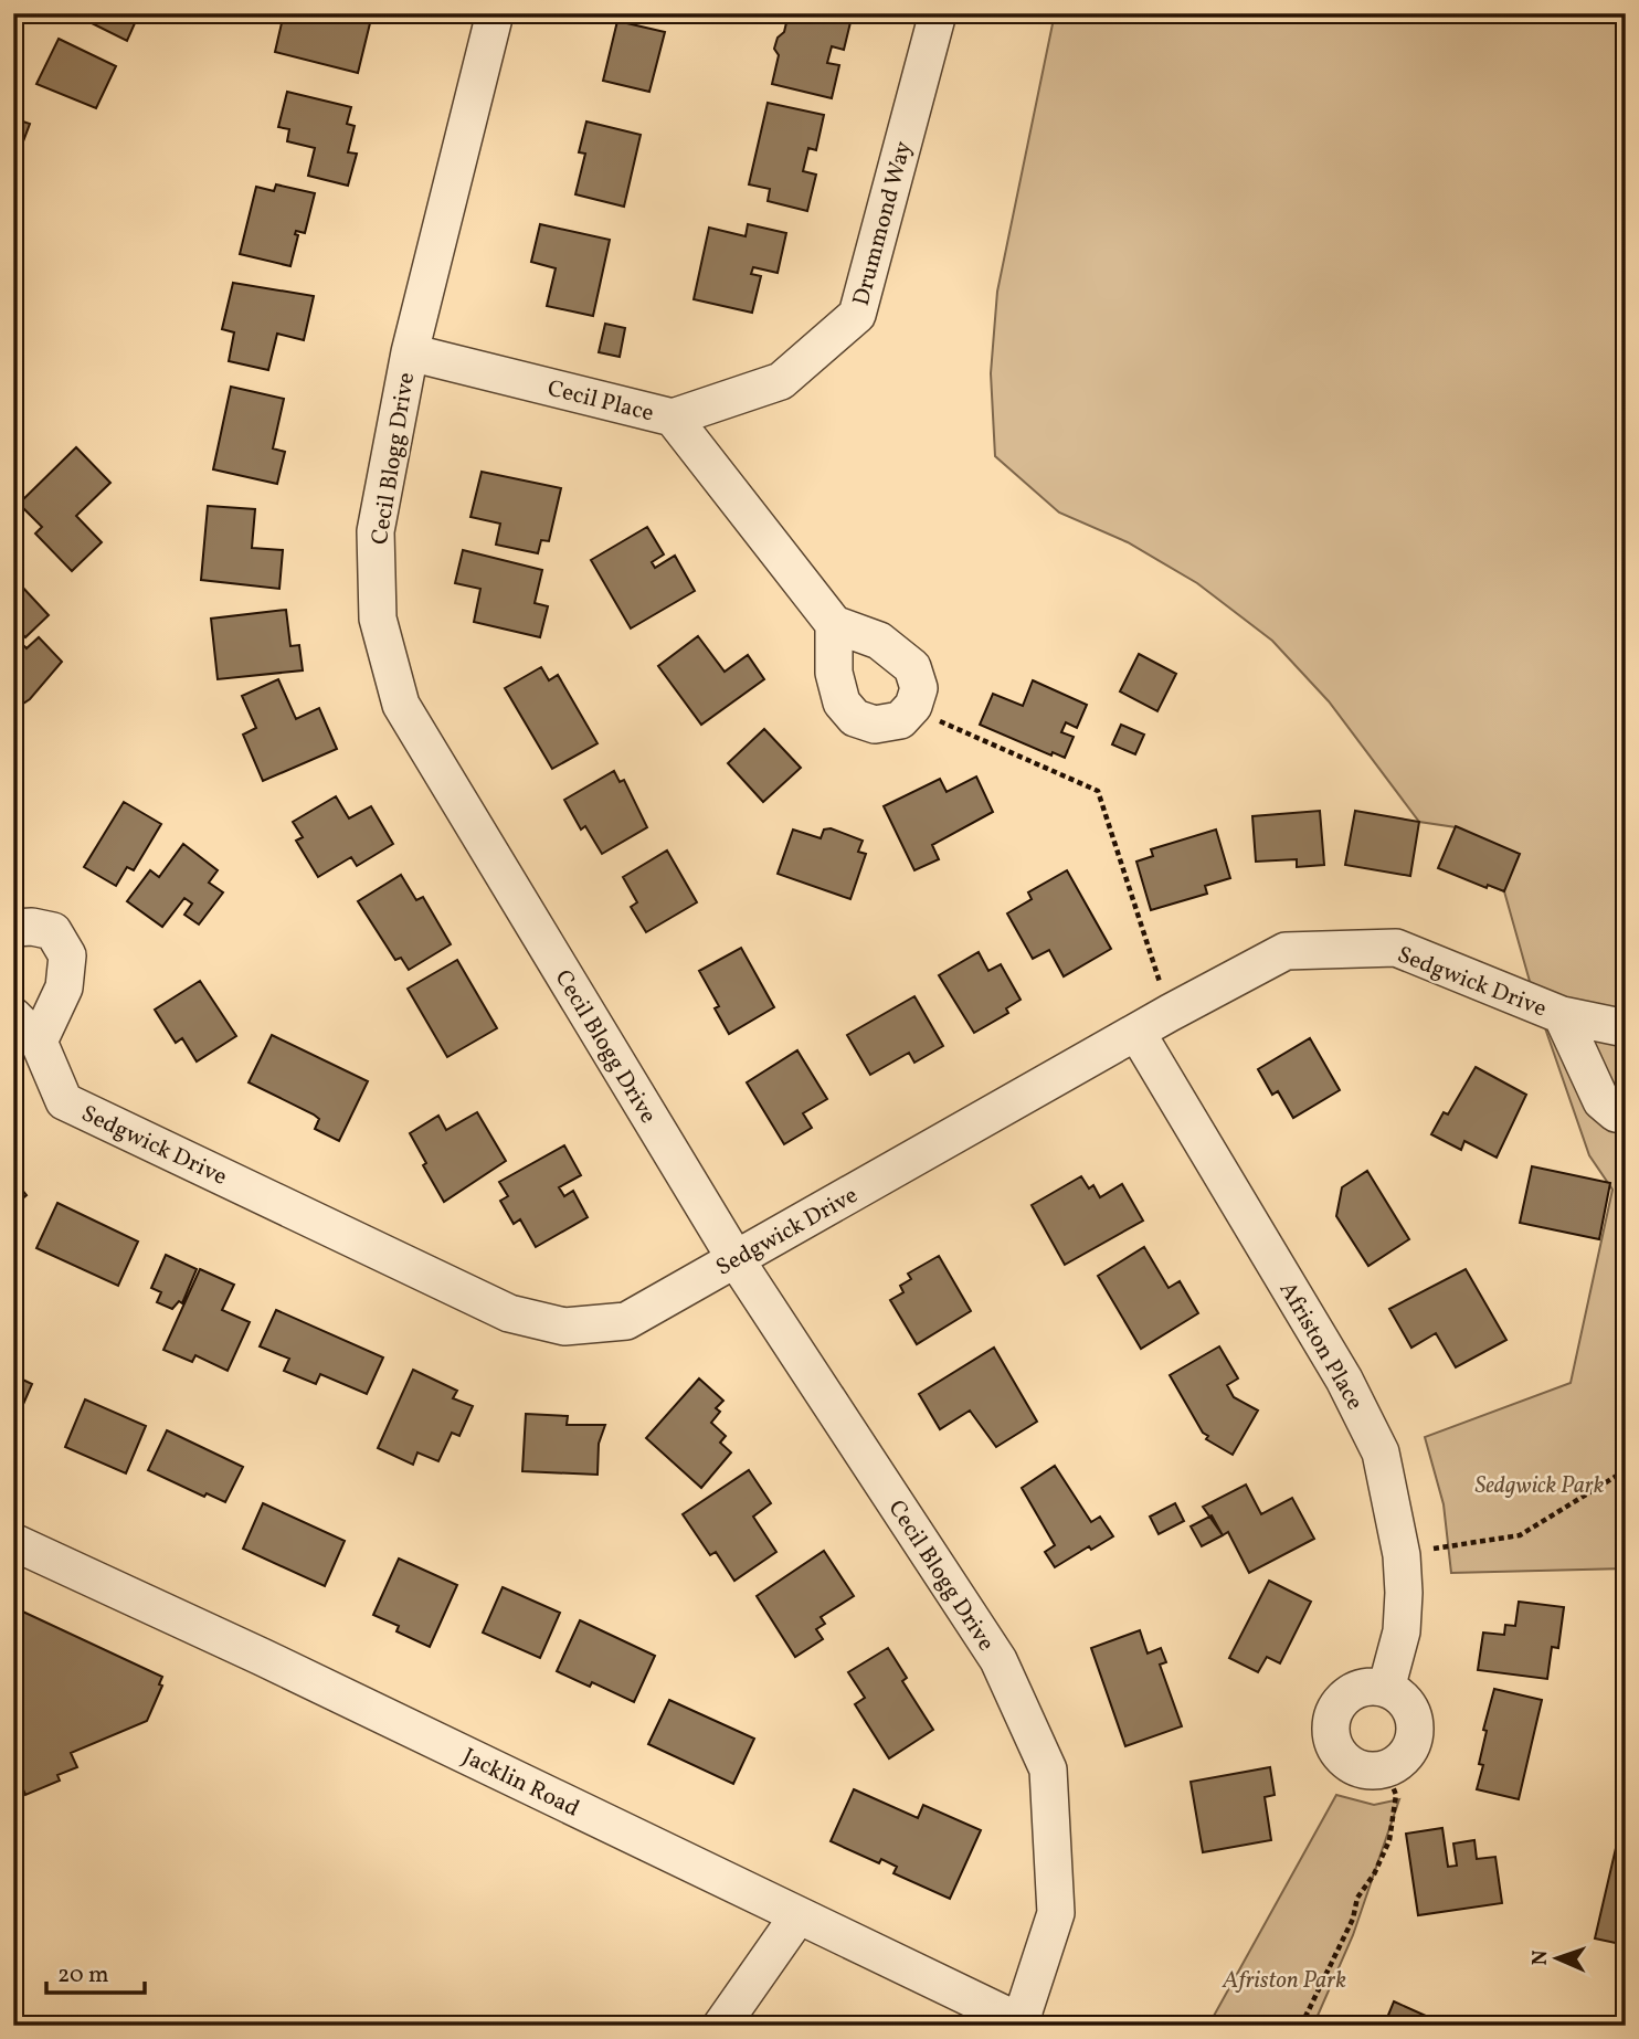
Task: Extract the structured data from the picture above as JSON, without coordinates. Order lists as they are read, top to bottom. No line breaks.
{"streets":{"street":["Drummond Way","Cecil Place","Cecil Blogg Drive","Sedgwick Drive","Afriston Place","Jacklin Road"]},"crossings":[["Drummond Way","Cecil Place"],["Cecil Place","Cecil Blogg Drive"],["Cecil Blogg Drive","Sedgwick Drive"],["Cecil Blogg Drive","Jacklin Road"],["Sedgwick Drive","Afriston Place"]],"parks":["Sedgwick Park","Afriston Park"],"scale_bar":"20 m","north":"left"}
